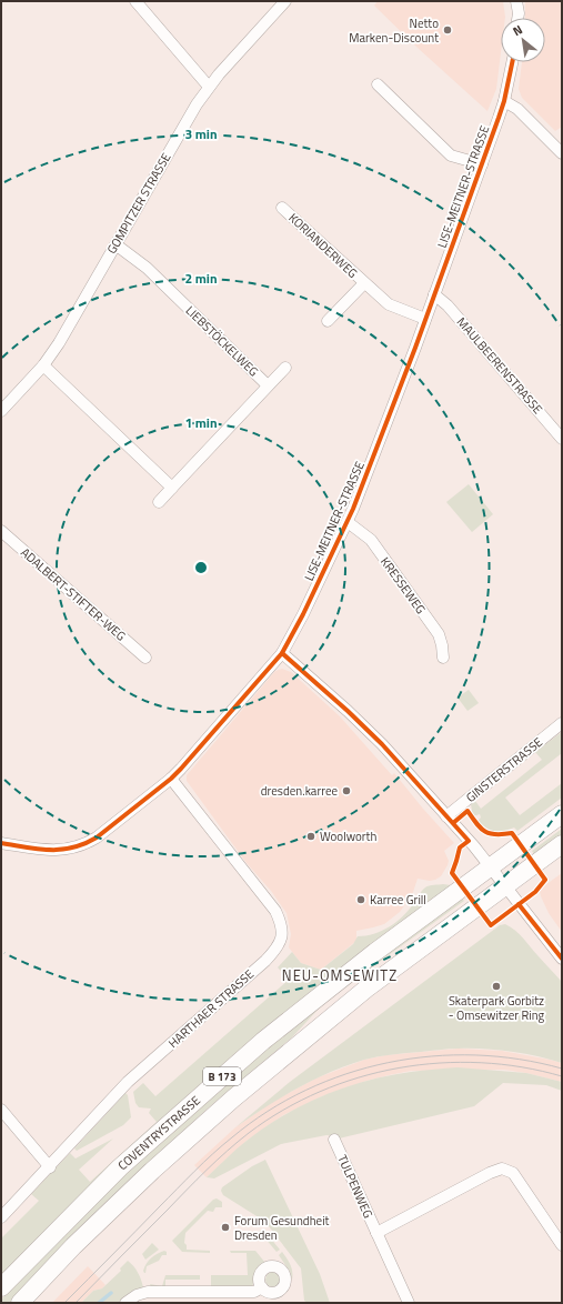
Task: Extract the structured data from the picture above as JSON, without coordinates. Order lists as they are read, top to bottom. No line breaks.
{"streets":{"main road":["B 173","COVENTRYSTRASSE"],"street":["LISE-MEITNER-STRASSE","GOMPITZER STRASSE","KORIANDERWEG","LIEBSTÖCKELWEG","MAULBEERENSTRASSE","KRESSEWEG","ADALBERT-STIFTER-WEG","GINSTERSTRASSE","HARTHAER STRASSE","TULPENWEG"]},"crossings":[["LISE-MEITNER-STRASSE","KORIANDERWEG"],["LISE-MEITNER-STRASSE","MAULBEERENSTRASSE"],["LISE-MEITNER-STRASSE","KRESSEWEG"],["LISE-MEITNER-STRASSE","HARTHAER STRASSE"],["GOMPITZER STRASSE","LIEBSTÖCKELWEG"]],"districts":["NEU-OMSEWITZ"],"places":["Netto Marken-Discount","dresden.karree","Woolworth","Karree Grill","Skaterpark Gorbitz - Omsewitzer Ring","Forum Gesundheit Dresden"],"north":"top left","rings":["3 min","2 min","1 min"]}
